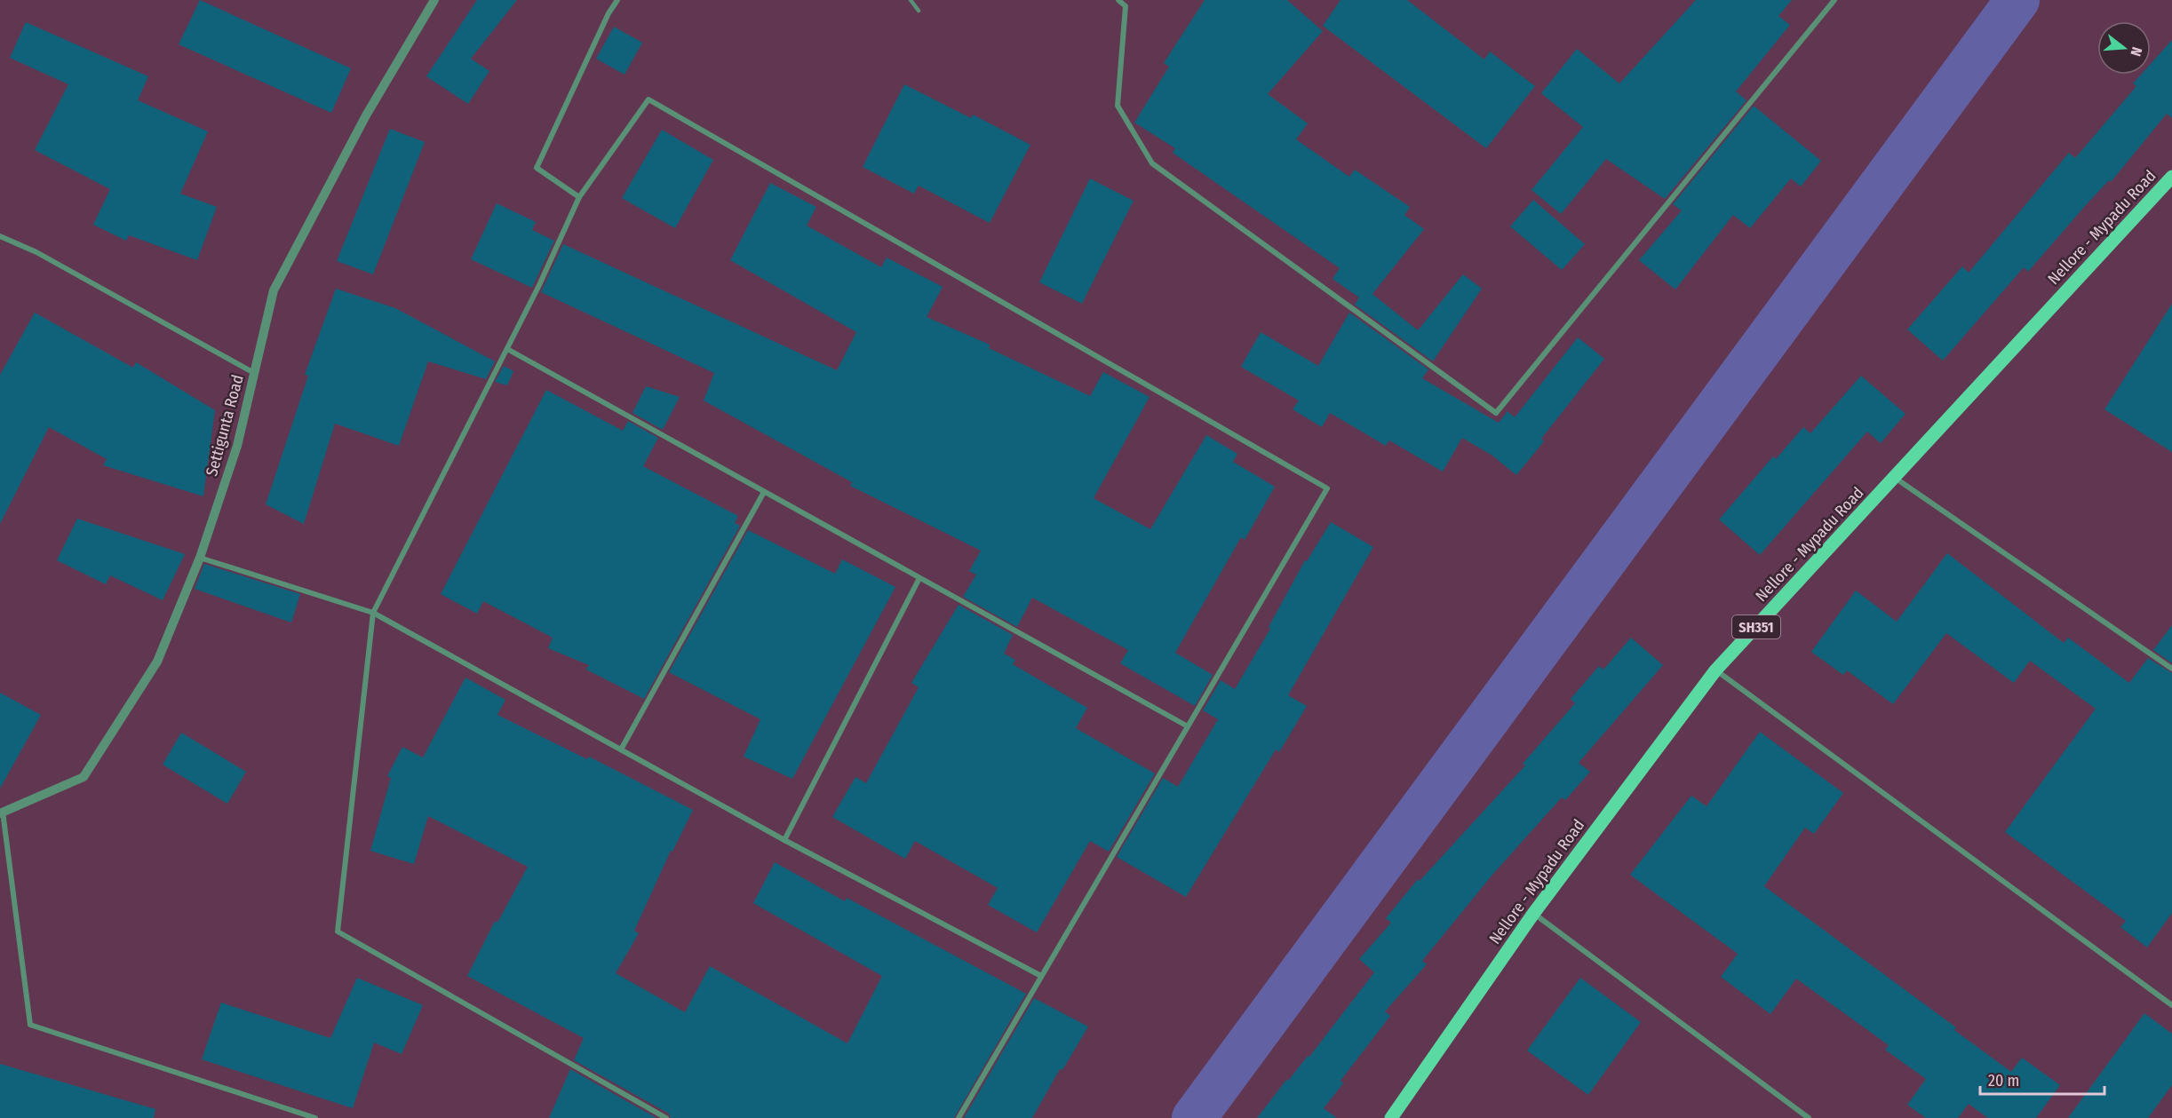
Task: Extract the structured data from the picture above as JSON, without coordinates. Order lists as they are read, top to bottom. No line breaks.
{"streets":{"main road":["Nellore - Mypadu Road","SH351"],"street":["Settigunta Road"]},"scale_bar":"20 m","north":"right"}
